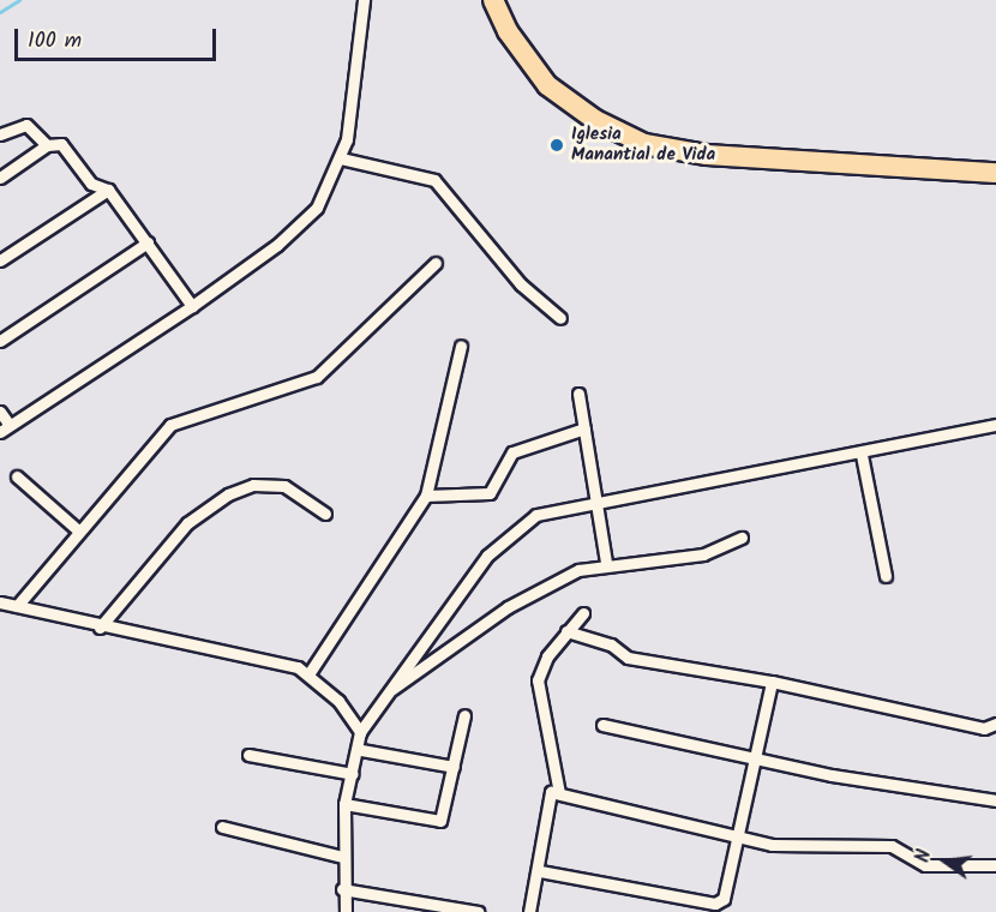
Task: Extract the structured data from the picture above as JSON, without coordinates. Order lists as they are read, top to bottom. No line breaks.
{"places":["Iglesia Manantial de Vida"],"scale_bar":"100 m","north":"left"}
